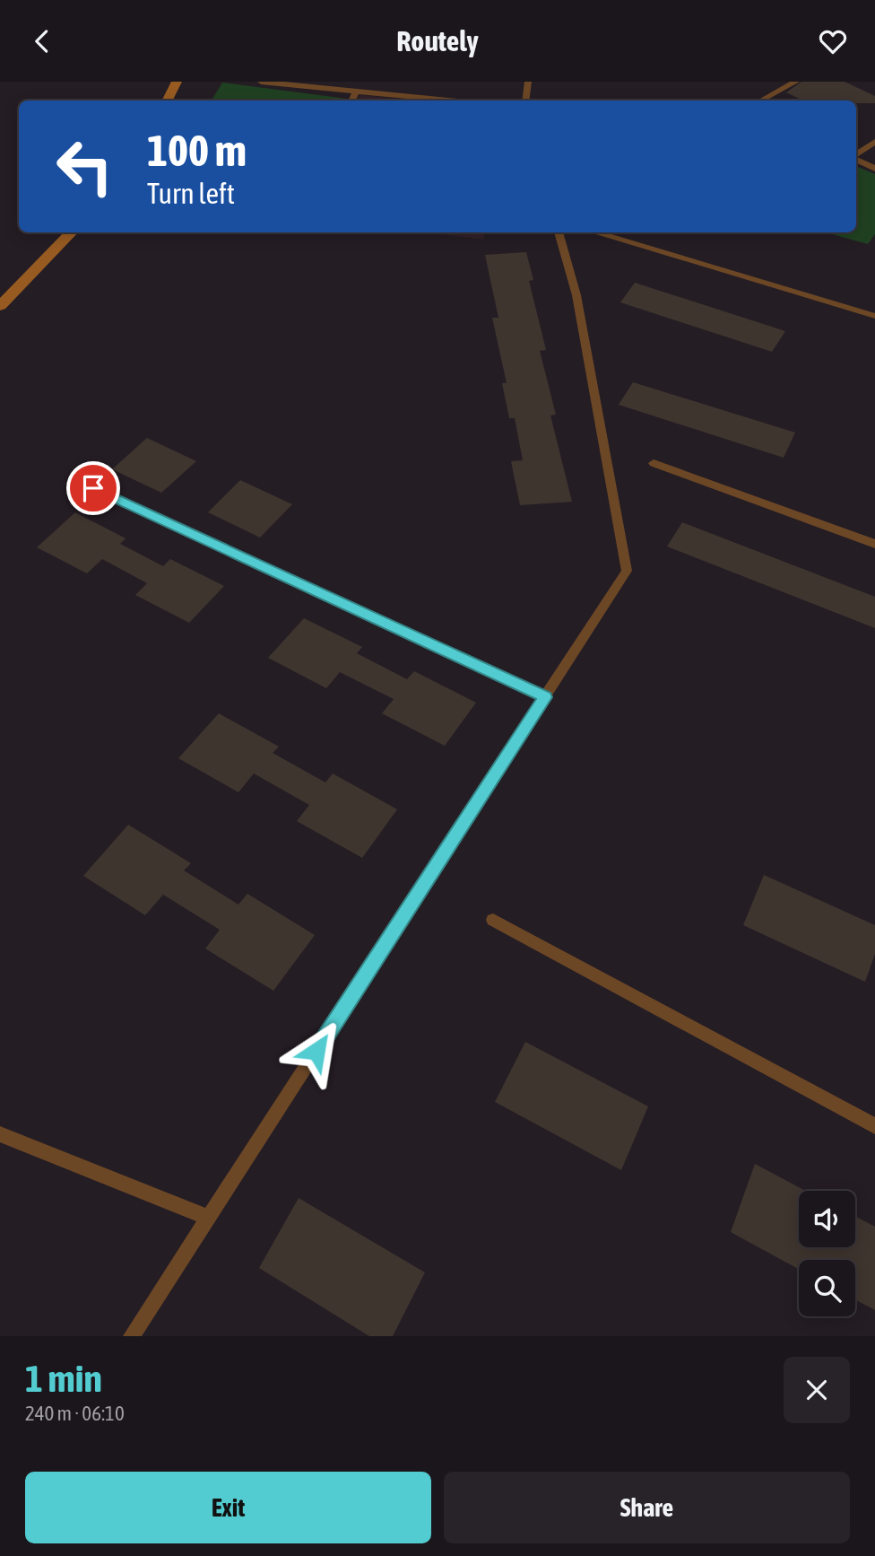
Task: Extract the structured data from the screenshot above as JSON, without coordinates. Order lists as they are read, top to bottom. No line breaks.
{"page":{"header":"Routely","turn":["100 m","Turn left"],"heading":["1 min","240 m · 06:10"],"buttons":["Exit","Share"]}}
